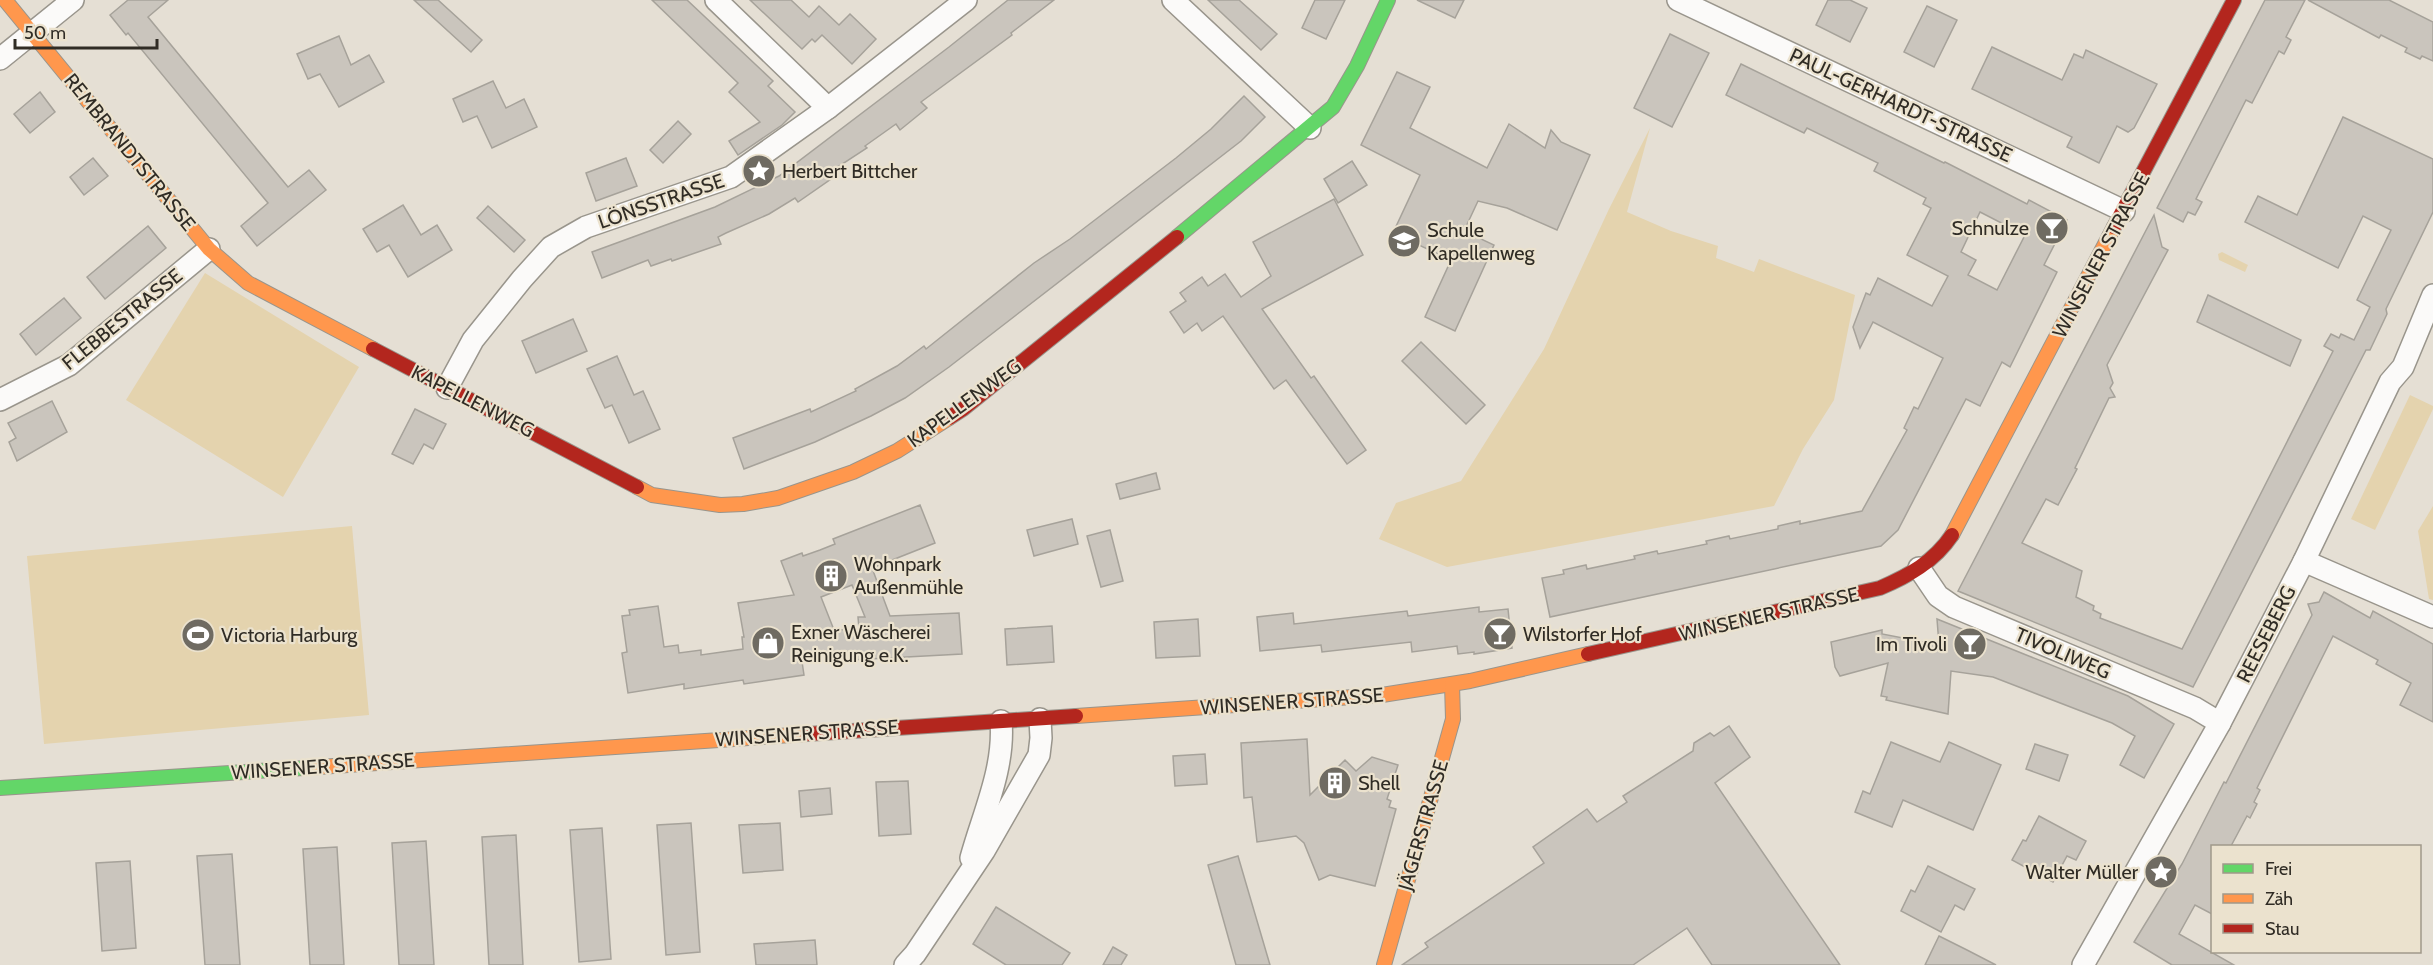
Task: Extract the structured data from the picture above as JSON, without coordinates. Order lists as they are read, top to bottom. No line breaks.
{"streets":{"main road":["REMBRANDTSTRASSE","WINSENER STRASSE","KAPELLENWEG","JÄGERSTRASSE"],"street":["PAUL-GERHARDT-STRASSE","LÖNSSTRASSE","FLEBBESTRASSE","REESEBERG","TIVOLIWEG"]},"crossings":[["PAUL-GERHARDT-STRASSE","WINSENER STRASSE"],["REMBRANDTSTRASSE","FLEBBESTRASSE"],["REMBRANDTSTRASSE","KAPELLENWEG"],["LÖNSSTRASSE","KAPELLENWEG"],["WINSENER STRASSE","TIVOLIWEG"],["WINSENER STRASSE","JÄGERSTRASSE"],["FLEBBESTRASSE","KAPELLENWEG"],["REESEBERG","TIVOLIWEG"]],"places":{"place":["Herbert Bittcher","Walter Müller"],"bar":["Schnulze","Wilstorfer Hof","Im Tivoli"],"school or university":["Schule Kapellenweg"],"building":["Wohnpark Außenmühle","Shell"],"sports":["Victoria Harburg"],"shop":["Exner Wäscherei Reinigung e.K."]},"legend":["Frei","Zäh","Stau"],"scale_bar":"50 m"}
